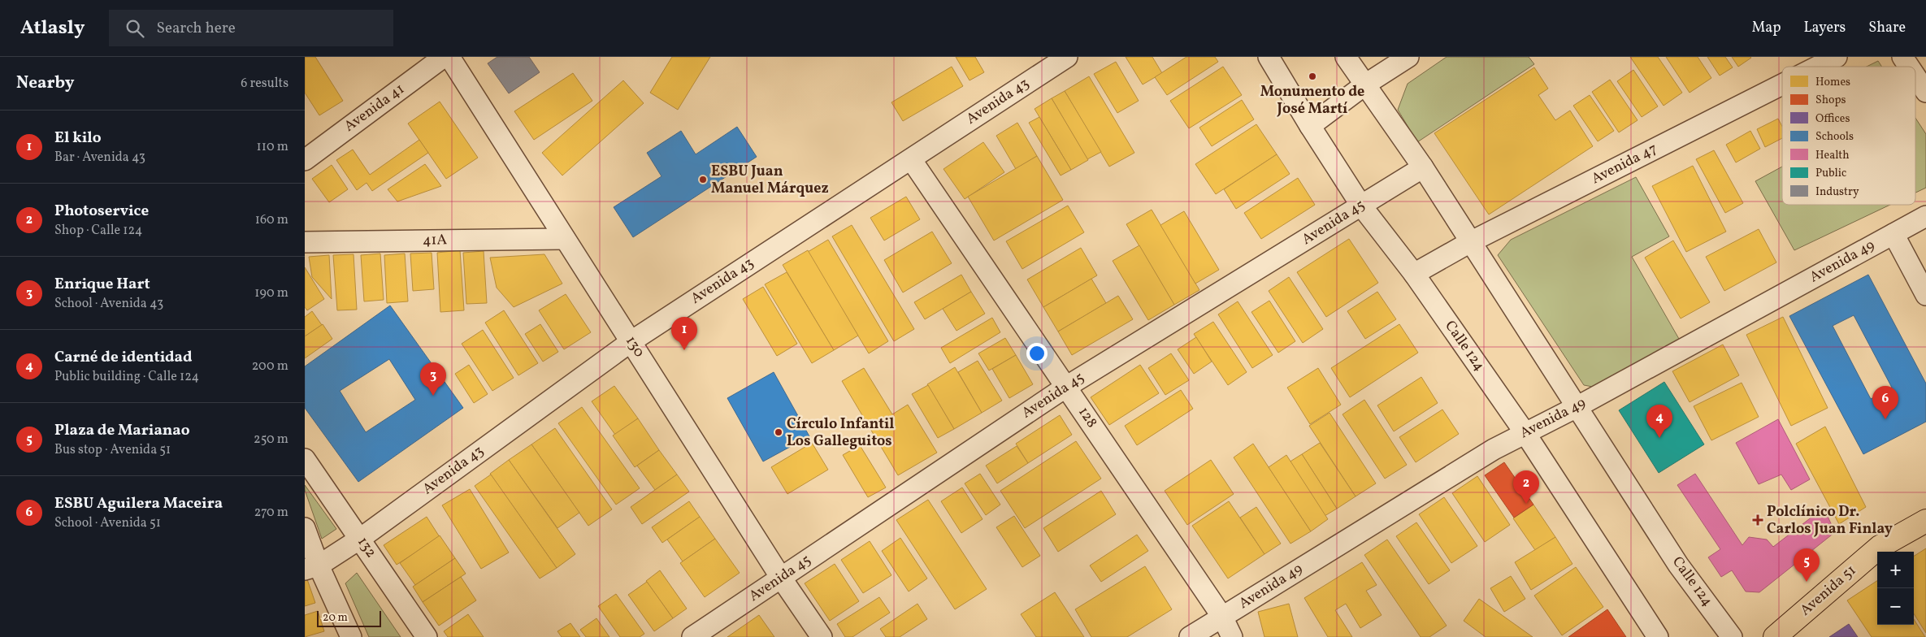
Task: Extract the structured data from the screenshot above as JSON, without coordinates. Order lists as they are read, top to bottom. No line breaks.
{"streets":{"main road":["Avenida 51"],"street":["Avenida 43","Avenida 41","Avenida 47","Avenida 45","41A","Avenida 49","Calle 124","130","128","132"]},"crossings":[["Avenida 43","130"],["Avenida 43","128"],["Avenida 43","132"],["Avenida 47","Calle 124"],["Avenida 45","Calle 124"],["Avenida 45","130"],["Avenida 45","128"],["41A","130"],["Avenida 49","Calle 124"],["Avenida 49","128"]],"places":{"other":["Monumento de José Martí","ESBU Juan Manuel Márquez","Círculo Infantil Los Galleguitos"],"health":["Polclínico Dr. Carlos Juan Finlay"]},"legend":["Homes","Shops","Offices","Schools","Health","Public","Industry"],"scale_bar":"20 m","page":{"header":"Atlasly","search":"Search here","nav":["Map","Layers","Share"],"heading":["Nearby","6 results"],"list":[{"mark":"1","name":"El kilo","note":"Bar · Avenida 43","value":"110 m"},{"mark":"2","name":"Photoservice","note":"Shop · Calle 124","value":"160 m"},{"mark":"3","name":"Enrique Hart","note":"School · Avenida 43","value":"190 m"},{"mark":"4","name":"Carné de identidad","note":"Public building · Calle 124","value":"200 m"},{"mark":"5","name":"Plaza de Marianao","note":"Bus stop · Avenida 51","value":"250 m"},{"mark":"6","name":"ESBU Aguilera Maceira","note":"School · Avenida 51","value":"270 m"}],"pins":["1","3","6","4","2","5"],"map_buttons":["+","−"],"scale":"20 m"}}
